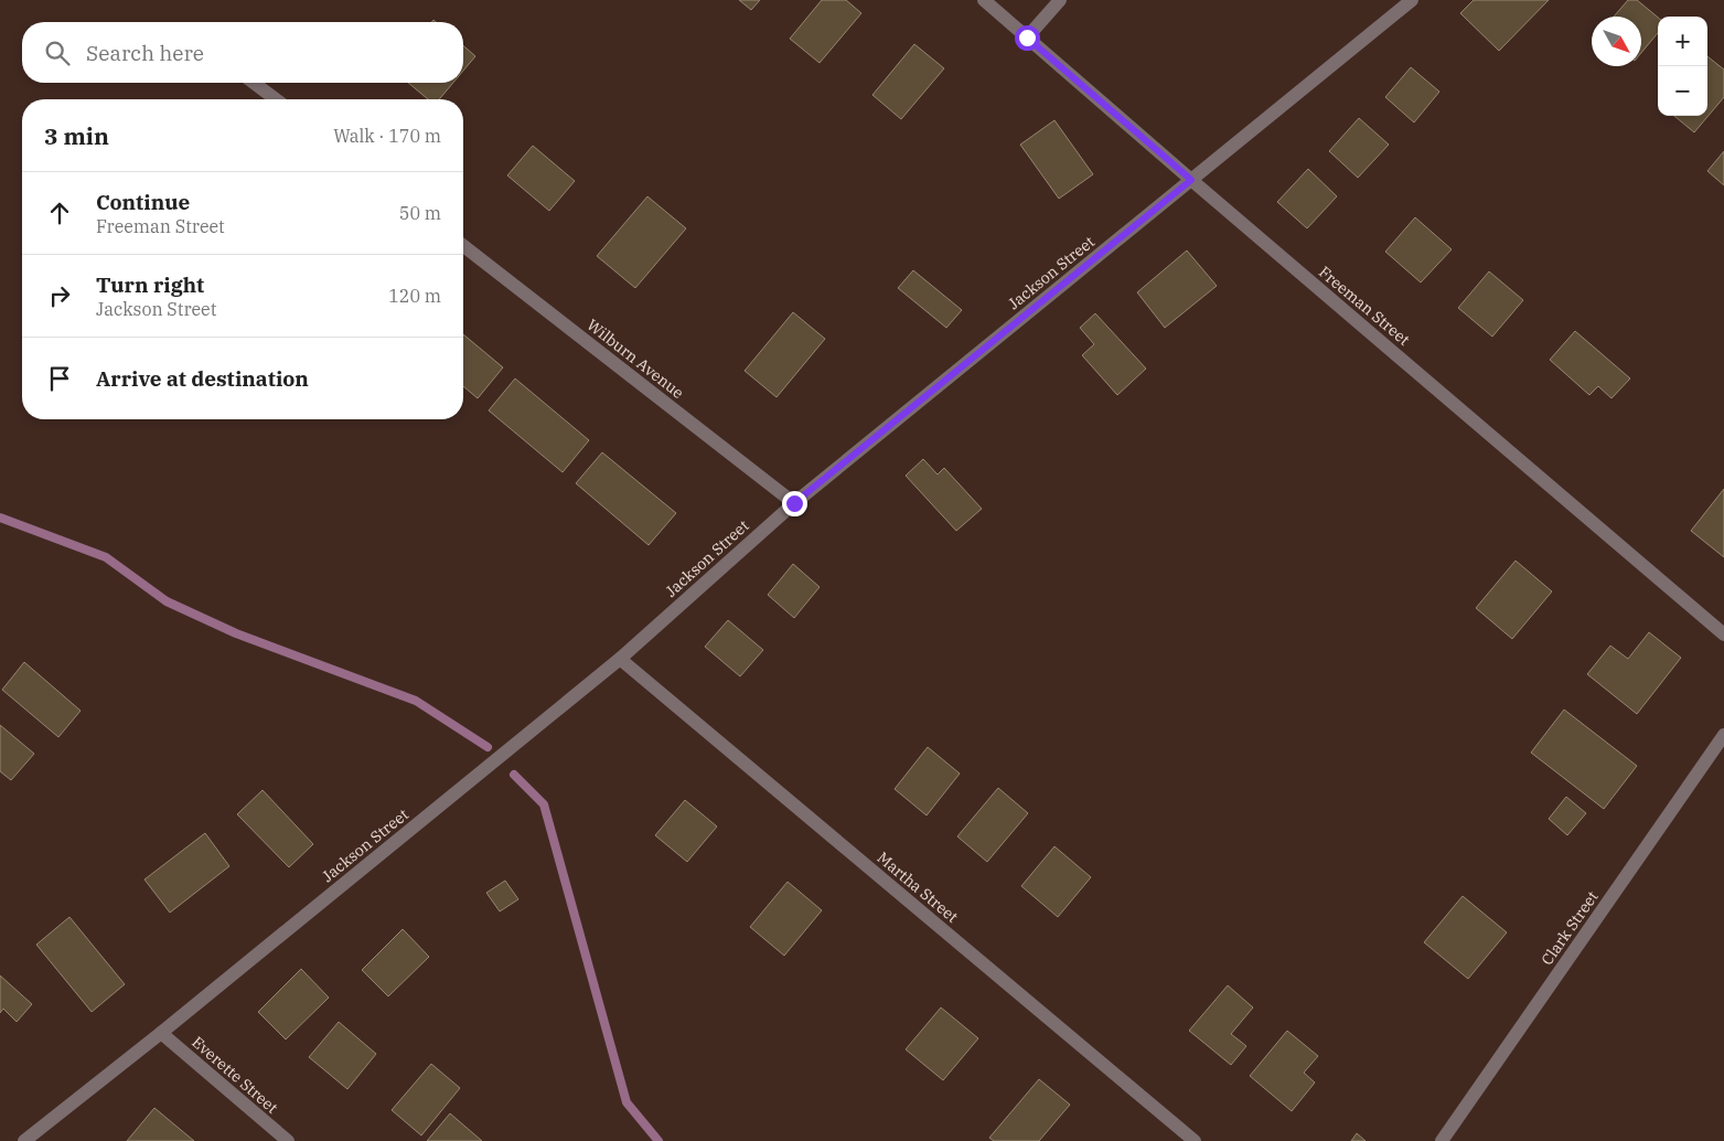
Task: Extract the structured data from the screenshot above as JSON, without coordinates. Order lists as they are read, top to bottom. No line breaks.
{"streets":{"street":["Jackson Street","Freeman Street","Wilburn Avenue","Martha Street","Clark Street","Everette Street"]},"crossings":[["Jackson Street","Freeman Street"],["Jackson Street","Wilburn Avenue"],["Jackson Street","Martha Street"],["Jackson Street","Everette Street"]],"north":"bottom right","page":{"map_buttons":["+","−"],"search":"Search here","heading":["3 min","Walk · 170 m"],"list":[["Continue","Freeman Street","50 m"],["Turn right","Jackson Street","120 m"],"Arrive at destination"]}}
